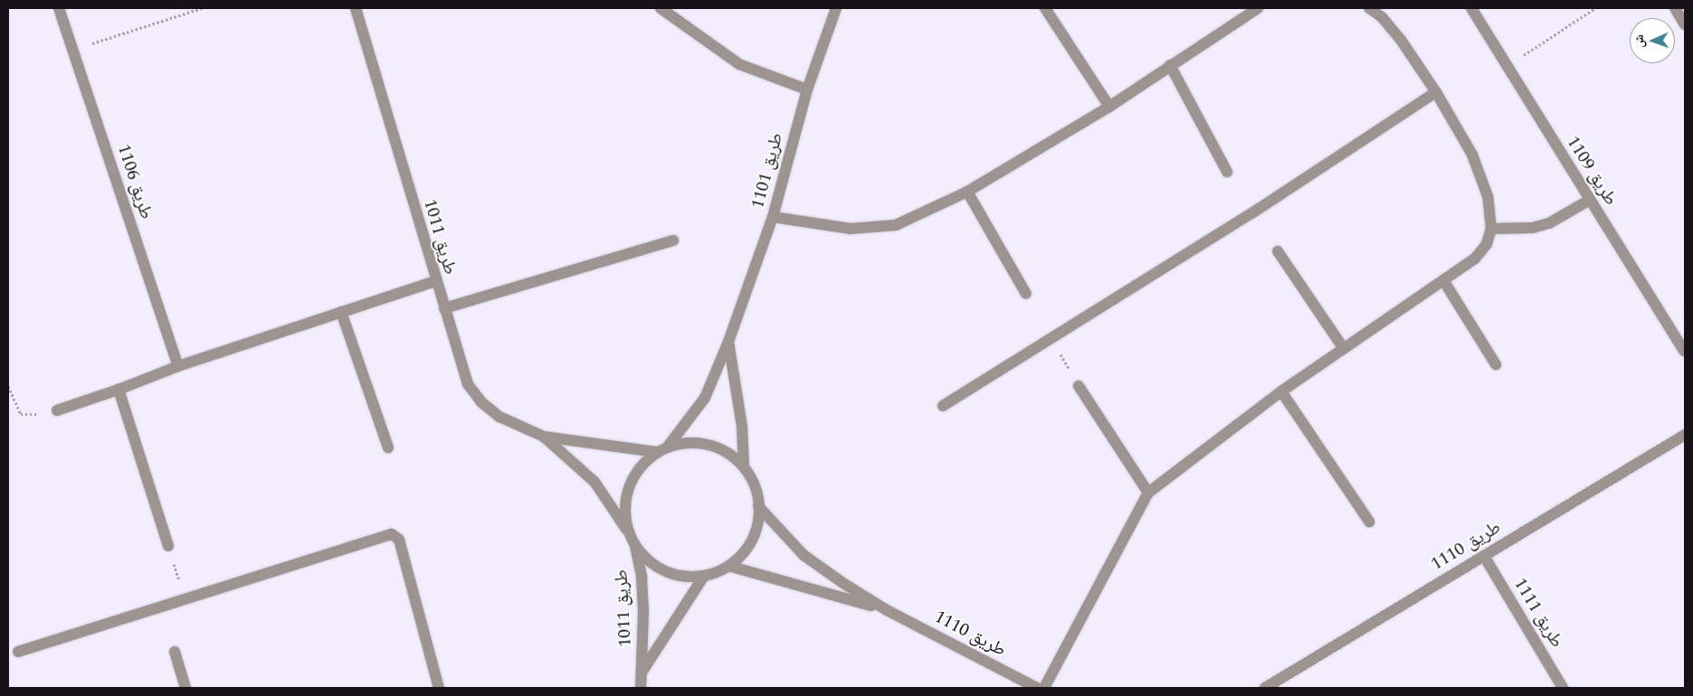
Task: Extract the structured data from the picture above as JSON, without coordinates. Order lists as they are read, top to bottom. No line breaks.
{"streets":{"street":["طريق 1101","طريق 1109","طريق 1106","طريق 1011","طريق 1110","طريق 1111"]},"crossings":[["طريق 1101","طريق 1011"],["طريق 1101","طريق 1110"],["طريق 1011","طريق 1110"],["طريق 1110","طريق 1111"]],"north":"left"}
